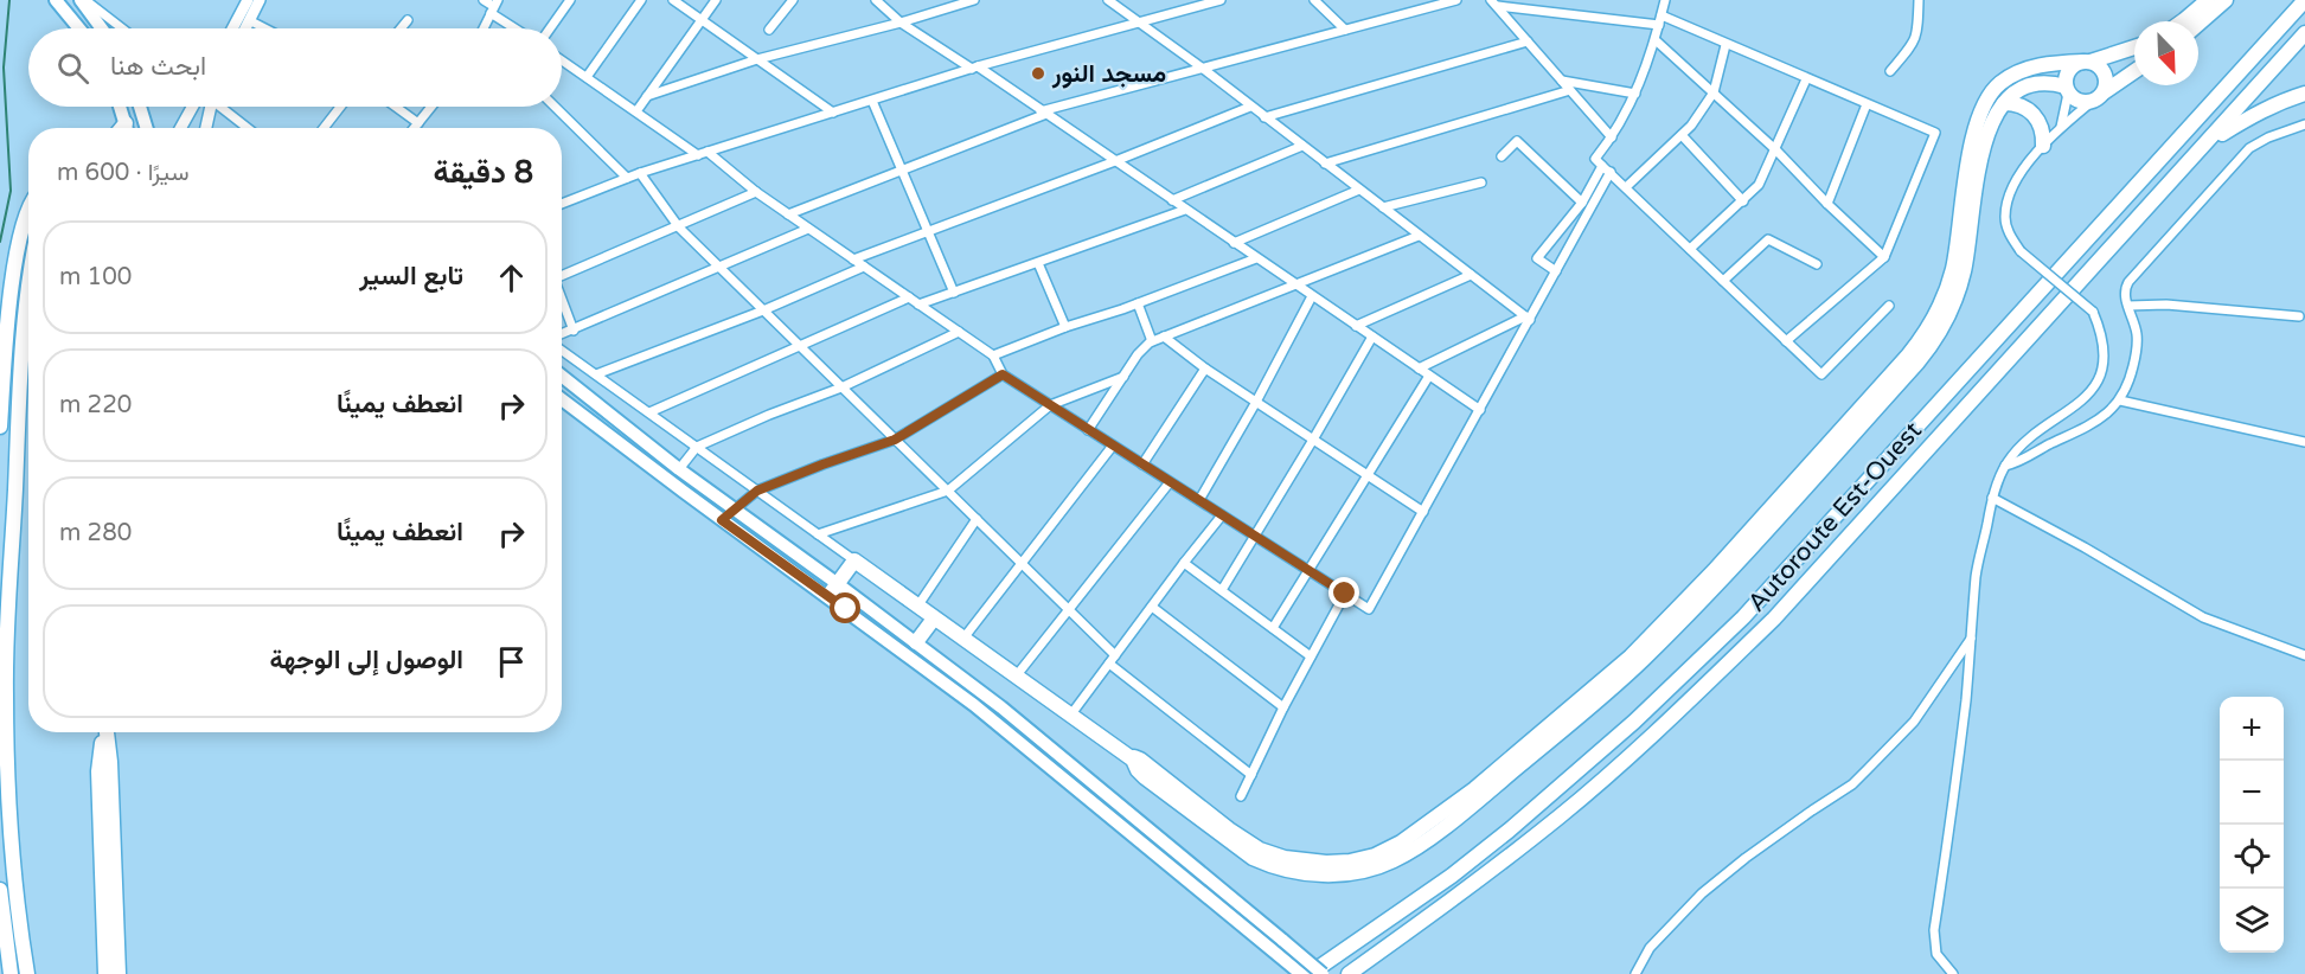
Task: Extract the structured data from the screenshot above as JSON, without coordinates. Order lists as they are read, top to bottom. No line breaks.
{"streets":{"highway":["Autoroute Est-Ouest"]},"places":["مسجد النور"],"north":"bottom right","page":{"search":"ابحث هنا","heading":["8 دقيقة","سيرًا · 600 m"],"list":[["تابع السير","100 m"],["انعطف يمينًا","220 m"],["انعطف يمينًا","280 m"],"الوصول إلى الوجهة"],"map_buttons":["+","−"]}}
